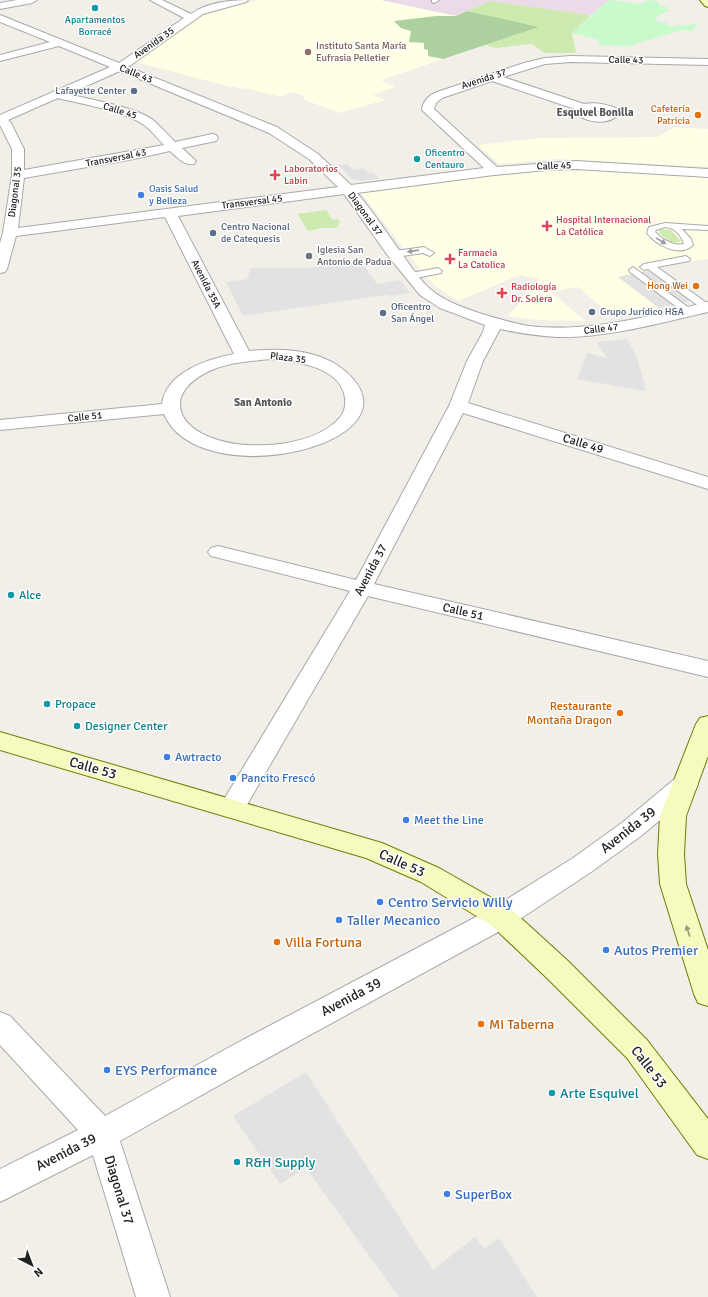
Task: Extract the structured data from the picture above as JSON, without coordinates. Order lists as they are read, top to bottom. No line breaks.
{"streets":{"main road":["Calle 53"],"street":["Avenida 35","Calle 43","Avenida 37","Calle 45","Transversal 43","Diagonal 35","Transversal 45","Diagonal 37","Avenida 35A","Calle 47","Plaza 35","Calle 51","Calle 49","Avenida 39"]},"crossings":[["Avenida 35","Calle 43"],["Avenida 35","Calle 45"],["Avenida 35","Diagonal 35"],["Calle 43","Avenida 37"],["Calle 43","Diagonal 37"],["Avenida 37","Calle 45"],["Avenida 37","Transversal 45"],["Avenida 37","Diagonal 37"],["Avenida 37","Calle 47"],["Avenida 37","Calle 51"],["Avenida 37","Calle 49"],["Avenida 37","Calle 53"],["Calle 45","Transversal 43"],["Calle 45","Transversal 45"],["Transversal 43","Diagonal 35"],["Diagonal 35","Transversal 45"],["Transversal 45","Diagonal 37"],["Transversal 45","Avenida 35A"],["Diagonal 37","Calle 47"],["Diagonal 37","Avenida 39"],["Avenida 35A","Plaza 35"],["Plaza 35","Calle 51"],["Calle 53","Avenida 39"]],"districts":["Esquivel Bonilla","San Antonio"],"places":{"other":["Apartamentos Borracé","Instituto Santa María Eufrasia Pelletier","Lafayette Center","Cafetería Patricia","Oficentro Centauro","Oasis Salud y Belleza","Centro Nacional de Catequesis","Iglesia San Antonio de Padua","Hong Wei","Grupo Jurídico H&A","Oficentro San Ángel","Alce","Propace","Restaurante Montaña Dragon","Designer Center","Awtracto","Pancito Frescó","Meet the Line","Centro Servicio Willy","Taller Mecanico","Villa Fortuna","Autos Premier","Mi Taberna","EYS Performance","Arte Esquivel","R&H Supply","SuperBox"],"health":["Laboratorios Labin","Hospital Internacional La Católica","Farmacia La Catolica","Radiología Dr. Solera"]},"north":"bottom right"}
